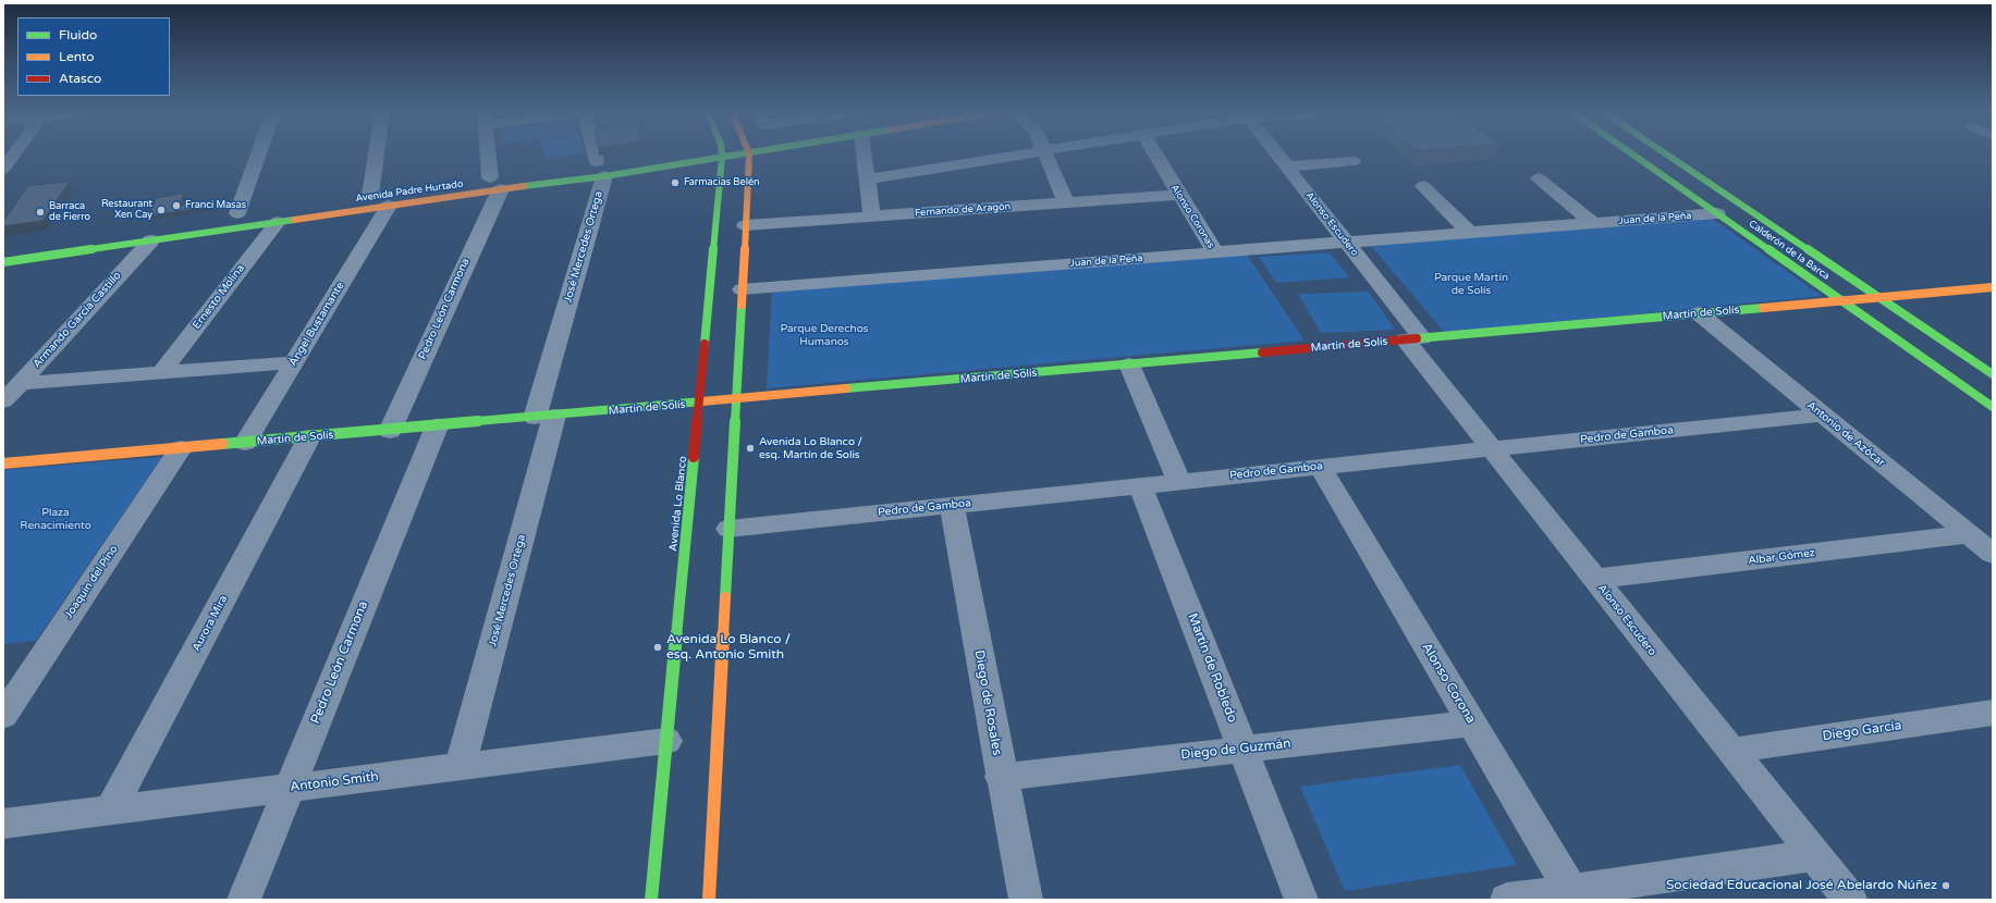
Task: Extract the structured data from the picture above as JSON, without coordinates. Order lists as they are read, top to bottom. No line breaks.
{"streets":{"main road":["Avenida Padre Hurtado","Calderón de la Barca","Martín de Solís","Avenida Lo Blanco"],"street":["Fernando de Aragón","Alonso Coronas","Juan de la Peña","Alonso Escudero","José Mercedes Ortega","Ernesto Molina","Pedro León Carmona","Armando García Castillo","Ángel Bustamante","Antonio de Azócar","Pedro de Gamboa","Albar Gómez","Joaquín del Pino","Aurora Mira","Martín de Robledo","Alonso Corona","Diego de Rosales","Diego García","Diego de Guzmán","Antonio Smith"]},"crossings":[["Avenida Padre Hurtado","José Mercedes Ortega"],["Avenida Padre Hurtado","Ernesto Molina"],["Avenida Padre Hurtado","Pedro León Carmona"],["Avenida Padre Hurtado","Armando García Castillo"],["Avenida Padre Hurtado","Ángel Bustamante"],["Avenida Padre Hurtado","Avenida Lo Blanco"],["Fernando de Aragón","Alonso Coronas"],["Fernando de Aragón","Avenida Lo Blanco"],["Alonso Coronas","Juan de la Peña"],["Juan de la Peña","Alonso Escudero"],["Juan de la Peña","Calderón de la Barca"],["Juan de la Peña","Avenida Lo Blanco"],["Alonso Escudero","Martín de Solís"],["Alonso Escudero","Pedro de Gamboa"],["Alonso Escudero","Albar Gómez"],["Alonso Escudero","Diego García"],["José Mercedes Ortega","Martín de Solís"],["José Mercedes Ortega","Antonio Smith"],["Calderón de la Barca","Martín de Solís"],["Pedro León Carmona","Martín de Solís"],["Pedro León Carmona","Antonio Smith"],["Martín de Solís","Ángel Bustamante"],["Martín de Solís","Antonio de Azócar"],["Martín de Solís","Avenida Lo Blanco"],["Martín de Solís","Joaquín del Pino"],["Martín de Solís","Aurora Mira"],["Antonio de Azócar","Pedro de Gamboa"],["Antonio de Azócar","Albar Gómez"],["Pedro de Gamboa","Avenida Lo Blanco"],["Pedro de Gamboa","Martín de Robledo"],["Pedro de Gamboa","Alonso Corona"],["Pedro de Gamboa","Diego de Rosales"],["Avenida Lo Blanco","Antonio Smith"],["Aurora Mira","Antonio Smith"],["Martín de Robledo","Diego de Guzmán"],["Alonso Corona","Diego de Guzmán"],["Diego de Rosales","Diego de Guzmán"]],"parks":["Parque Martín de Solís","Parque Derechos Humanos","Plaza Renacimiento"],"places":["Farmacias Belén","Franci Masas","Restaurant Xen Cay","Barraca de Fierro","Avenida Lo Blanco / esq. Martín de Solis","Avenida Lo Blanco / esq. Antonio Smith","Sociedad Educacional José Abelardo Núñez"],"legend":["Fluido","Lento","Atasco"]}
